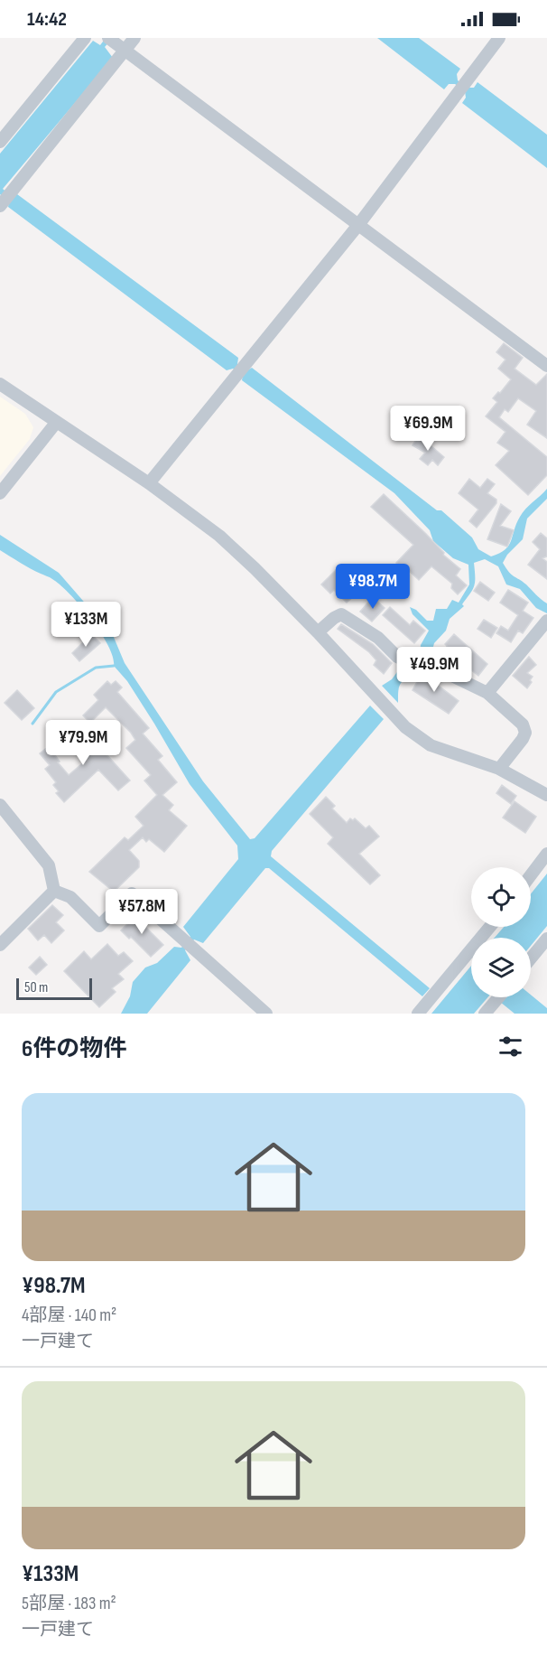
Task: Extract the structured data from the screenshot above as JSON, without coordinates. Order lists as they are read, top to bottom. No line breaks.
{"scale_bar":"50 m","page":{"status":"14:42","price":["¥69.9M","¥98.7M","¥133M","¥49.9M","¥79.9M","¥57.8M"],"scale":"50 m","heading":"6件の物件","list":[{"name":"¥98.7M","note":"4部屋 · 140 m² · 一戸建て"},{"name":"¥133M","note":"5部屋 · 183 m² · 一戸建て"}]}}
